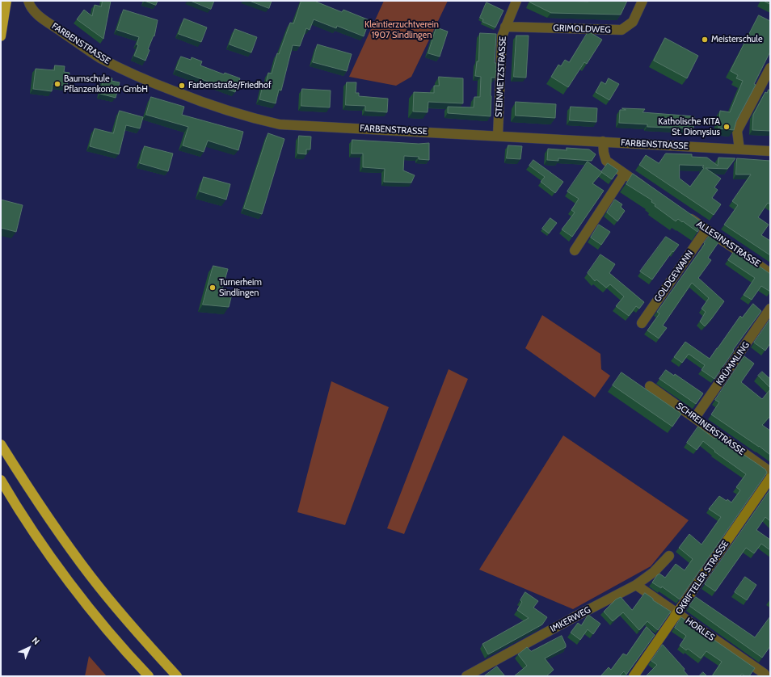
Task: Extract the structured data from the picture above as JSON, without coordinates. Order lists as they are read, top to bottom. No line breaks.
{"streets":{"street":["GRIMOLDWEG","FARBENSTRASSE","STEINMETZSTRASSE","ALLESINASTRASSE","GOLDGEWANN","KRÜMMLING","SCHREINERSTRASSE","OKRIFTELER STRASSE","IMKERWEG","HORLES"]},"crossings":[["GRIMOLDWEG","STEINMETZSTRASSE"],["FARBENSTRASSE","STEINMETZSTRASSE"],["ALLESINASTRASSE","GOLDGEWANN"],["KRÜMMLING","SCHREINERSTRASSE"],["OKRIFTELER STRASSE","HORLES"],["IMKERWEG","HORLES"]],"parks":["Kleintierzuchtverein 1907 Sindlingen"],"places":["Meisterschule","Baumschule Pflanzenkontor GmbH","Farbenstraße/Friedhof","Katholische KITA St. Dionysius","Turnerheim Sindlingen"],"north":"top right"}
